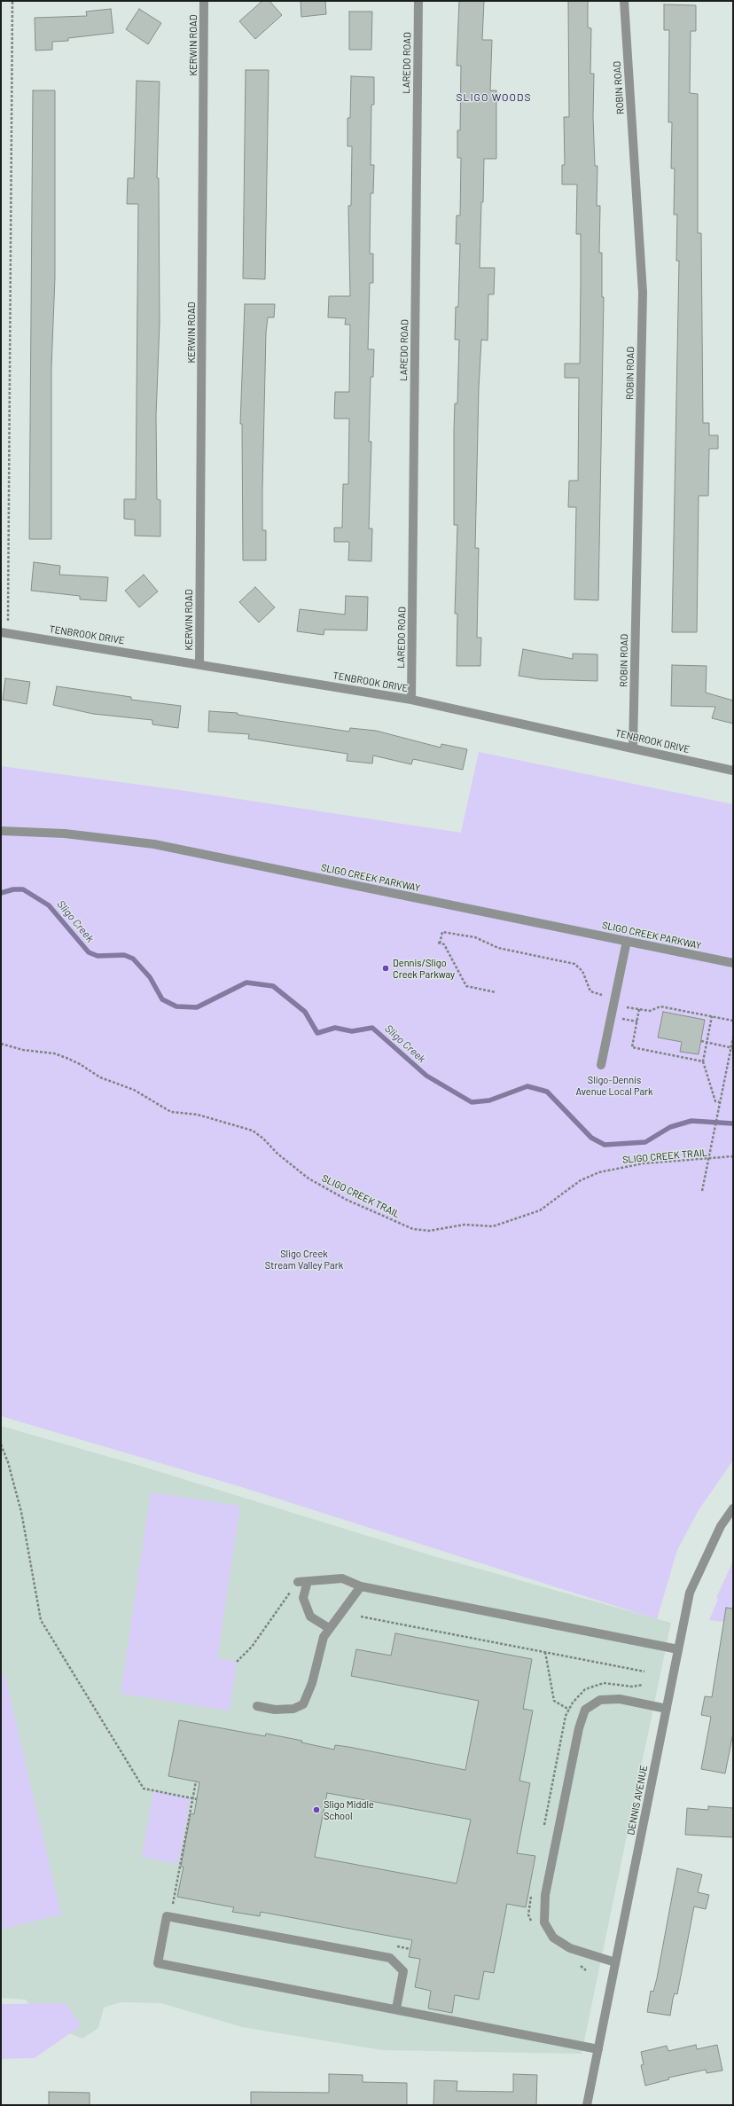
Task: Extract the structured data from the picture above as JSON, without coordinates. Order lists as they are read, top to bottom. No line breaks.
{"streets":{"street":["KERWIN ROAD","LAREDO ROAD","ROBIN ROAD","TENBROOK DRIVE","SLIGO CREEK PARKWAY","DENNIS AVENUE"],"path":["SLIGO CREEK TRAIL"]},"crossings":[["KERWIN ROAD","TENBROOK DRIVE"],["LAREDO ROAD","TENBROOK DRIVE"],["ROBIN ROAD","TENBROOK DRIVE"]],"districts":["SLIGO WOODS"],"water":["Sligo Creek"],"parks":["Sligo-Dennis Avenue Local Park","Sligo Creek Stream Valley Park"],"places":["Dennis/Sligo Creek Parkway","Sligo Middle School"]}
